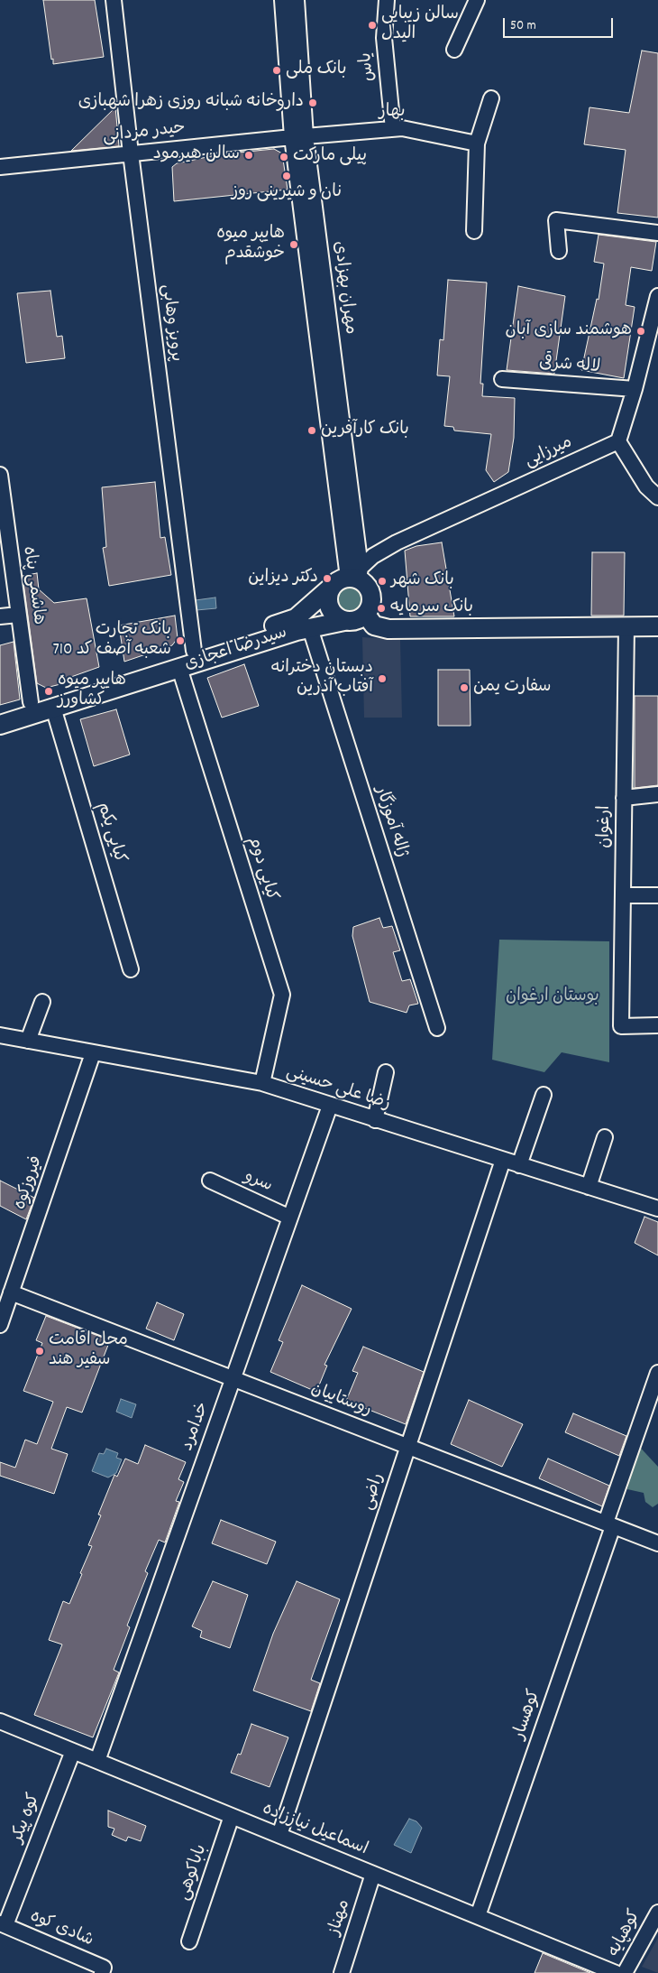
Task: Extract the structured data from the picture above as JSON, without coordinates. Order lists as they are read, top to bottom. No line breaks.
{"streets":{"main road":["سیدرضا اعجازی"],"street":["یاس","بهار","حیدر مردانی","مهران بهزادی","پرویز وهابی","لاله شرقی","میرزایی","هاشمی پناه","ژاله آموزگار","ارغوان","کیایی یکم","کیایی دوم","رضا علی حسینی","سرو","فیروزکوه","روستاییان","خدامرد","راضی","کوهسار","کوه پیکر","اسماعیل نیاززاده","باباکوهی","مهناز","شادی کوه","کوهپایه"]},"crossings":[["یاس","بهار"],["بهار","حیدر مردانی"],["بهار","مهران بهزادی"],["حیدر مردانی","مهران بهزادی"],["حیدر مردانی","پرویز وهابی"],["مهران بهزادی","میرزایی"],["مهران بهزادی","سیدرضا اعجازی"],["پرویز وهابی","سیدرضا اعجازی"],["میرزایی","سیدرضا اعجازی"],["هاشمی پناه","سیدرضا اعجازی"],["سیدرضا اعجازی","ژاله آموزگار"],["سیدرضا اعجازی","کیایی یکم"],["سیدرضا اعجازی","کیایی دوم"],["کیایی دوم","رضا علی حسینی"],["رضا علی حسینی","فیروزکوه"],["رضا علی حسینی","خدامرد"],["رضا علی حسینی","راضی"],["سرو","خدامرد"],["فیروزکوه","روستاییان"],["روستاییان","خدامرد"],["روستاییان","راضی"],["روستاییان","کوهسار"],["خدامرد","اسماعیل نیاززاده"],["راضی","اسماعیل نیاززاده"],["کوهسار","اسماعیل نیاززاده"],["کوه پیکر","اسماعیل نیاززاده"],["کوه پیکر","شادی کوه"],["اسماعیل نیاززاده","باباکوهی"],["اسماعیل نیاززاده","مهناز"]],"parks":["بوستان ارغوان"],"places":["سالن زیبایی الیدل","بانک ملی","داروخانه شبانه روزی زهرا شهبازی","سالن هیرمود","پیلی مارکت","نان و شیرینی روز","هایپر میوه خوشقدم","هوشمند سازی آبان","بانک کارآفرین","دکتر دیزاین","بانک شهر","بانک سرمایه","بانک تجارت شعبه آصف کد 710","دبستان دخترانه آفتاب آذرین","سفارت یمن","هایپر میوه کشاورز","محل اقامت سفیر هند"],"scale_bar":"50 m"}
